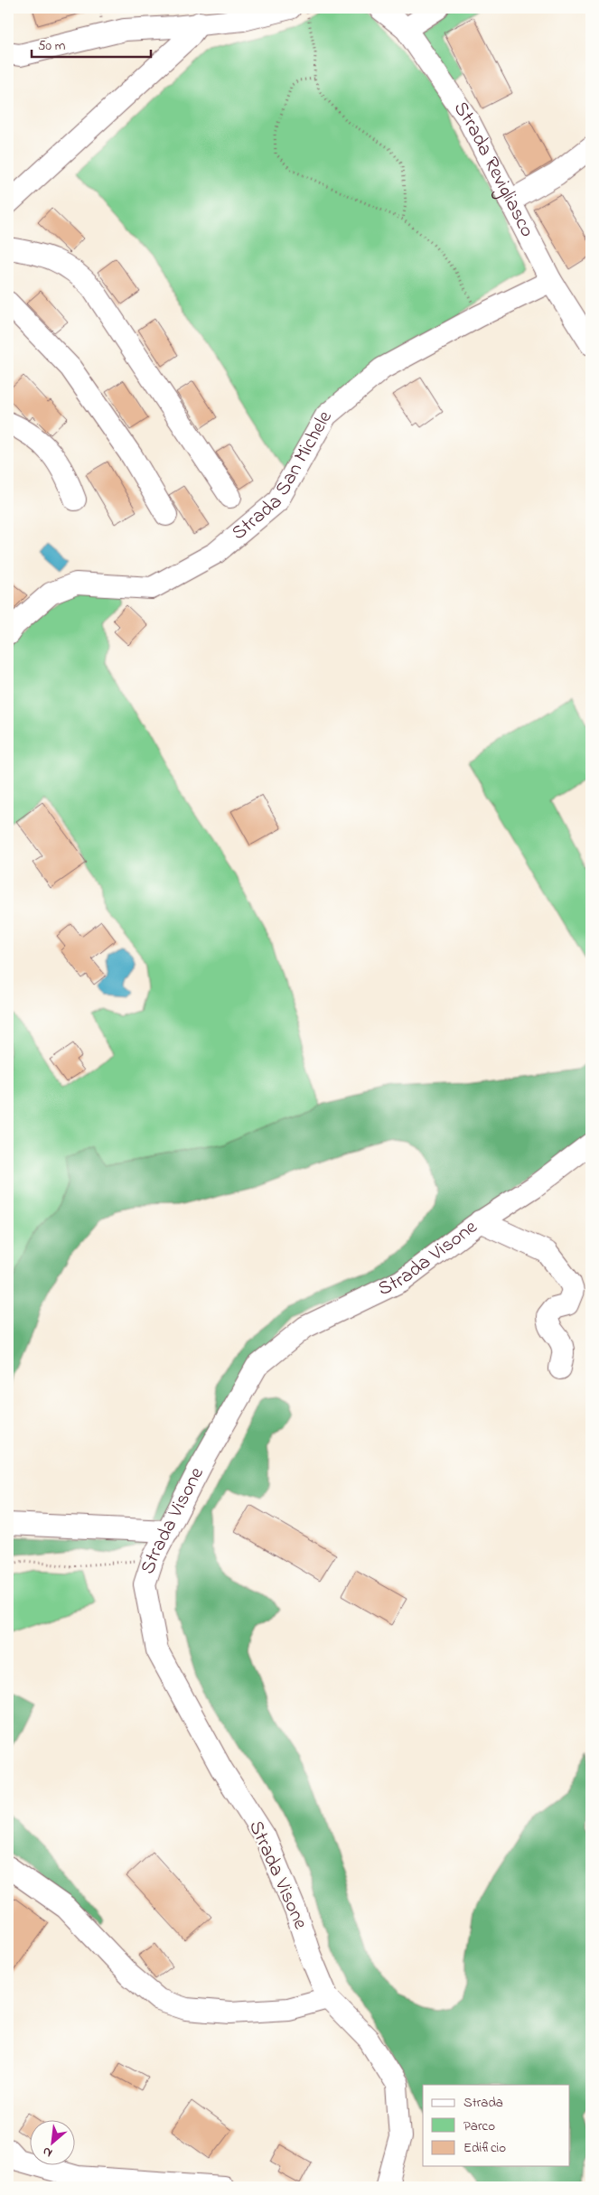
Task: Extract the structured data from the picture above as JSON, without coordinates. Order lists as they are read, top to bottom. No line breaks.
{"streets":{"street":["Strada Revigliasco","Strada San Michele","Strada Visone"]},"crossings":[["Strada Revigliasco","Strada San Michele"]],"legend":["Strada","Parco","Edificio"],"scale_bar":"50 m","north":"bottom left"}
